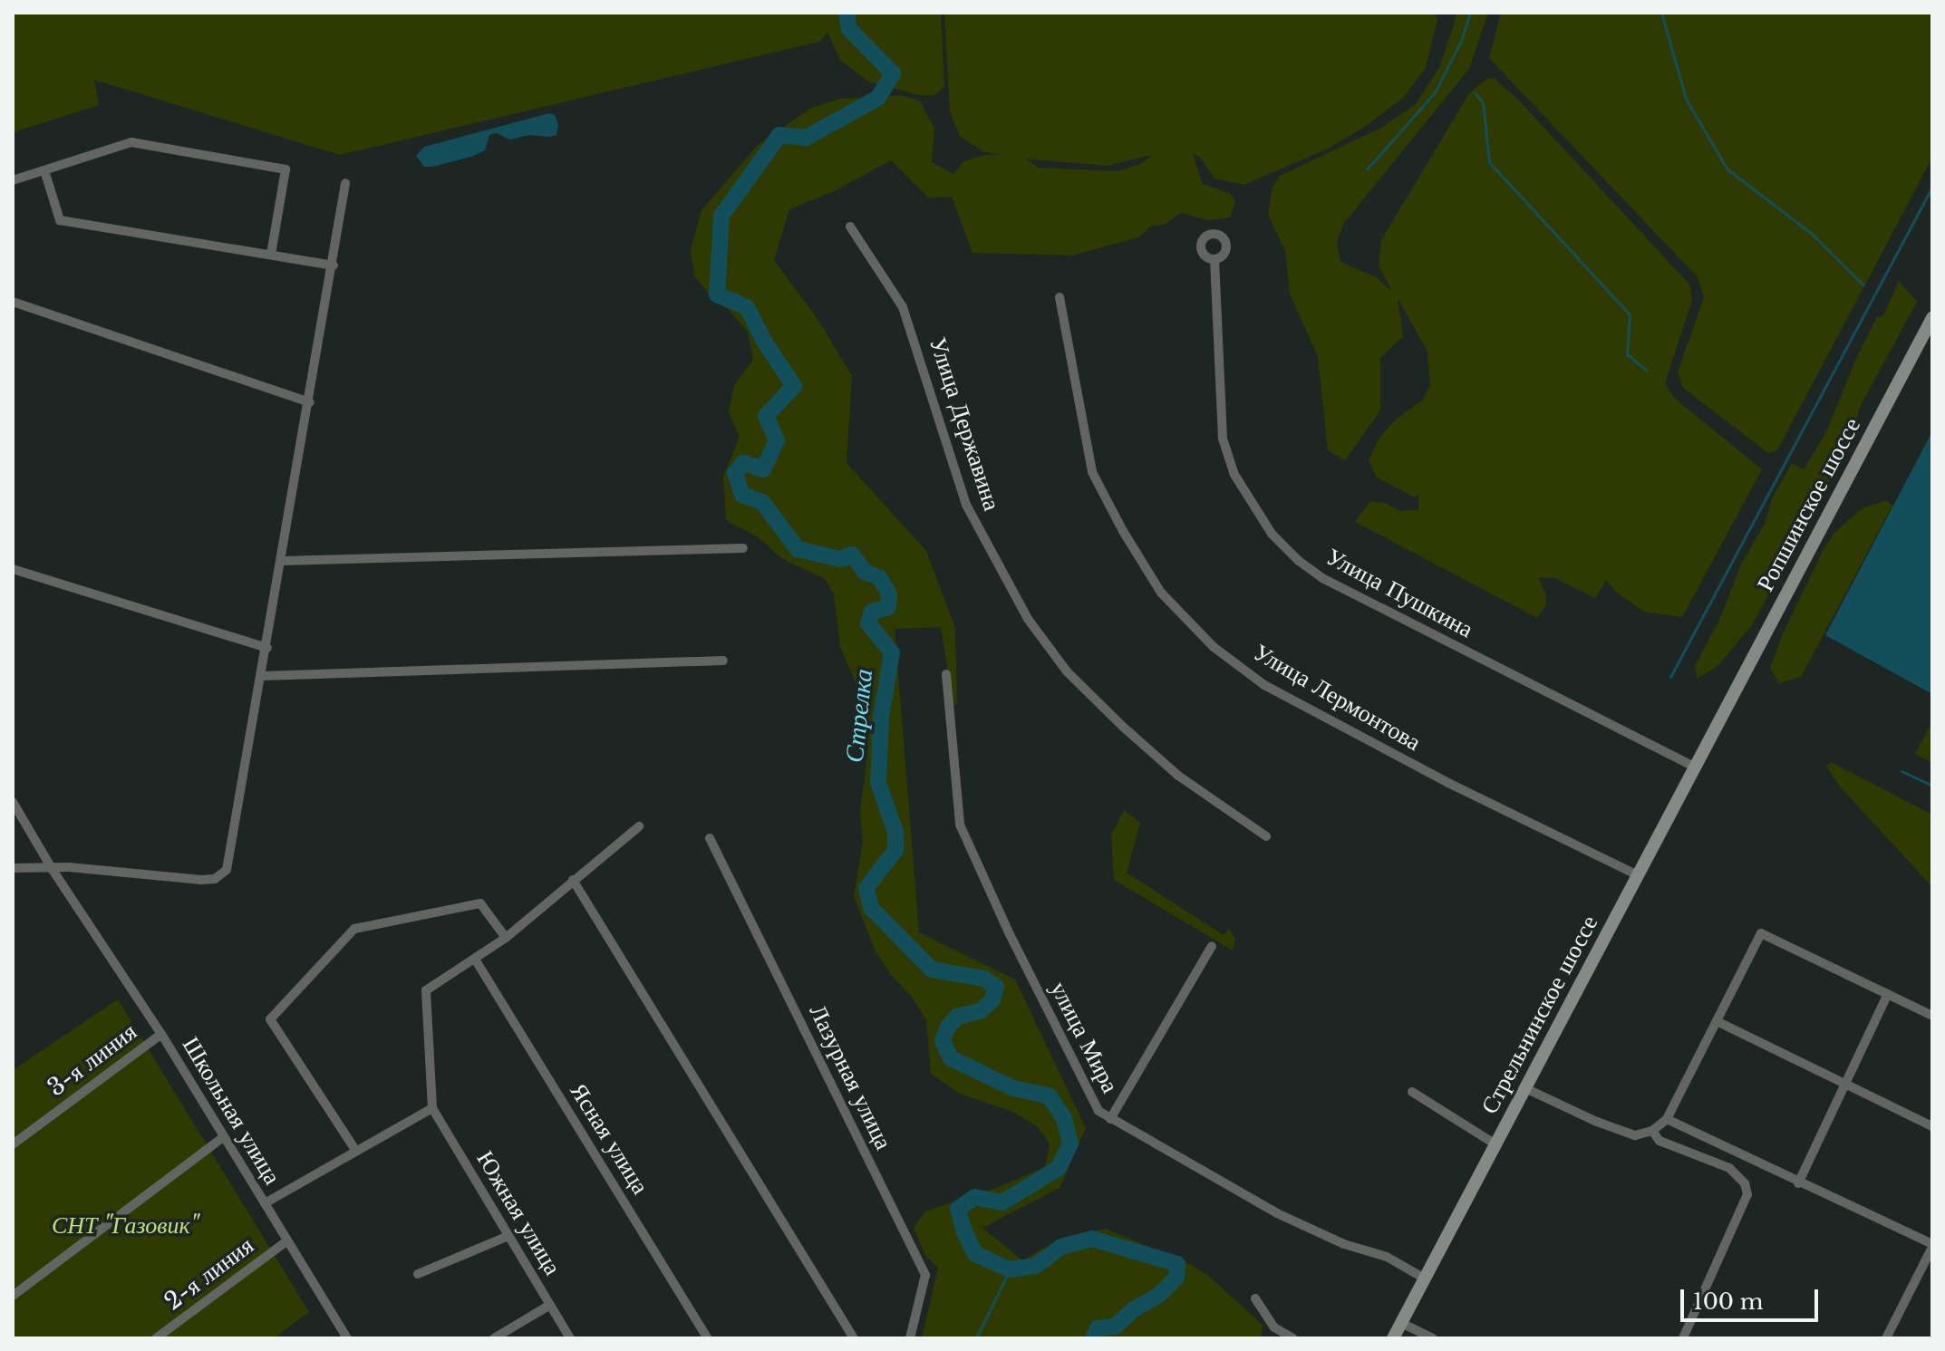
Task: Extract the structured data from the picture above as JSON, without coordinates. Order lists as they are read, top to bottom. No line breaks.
{"streets":{"main road":["Ропшинское шоссе","Стрельнинское шоссе"],"street":["Улица Державина","Улица Пушкина","Улица Лермонтова","улица Мира","3-я линия","Лазурная улица","Школьная улица","Ясная улица","Южная улица","2-я линия"]},"crossings":[["Ропшинское шоссе","Стрельнинское шоссе"],["Улица Пушкина","Стрельнинское шоссе"],["Улица Лермонтова","Стрельнинское шоссе"],["Стрельнинское шоссе","улица Мира"],["3-я линия","Школьная улица"],["Школьная улица","2-я линия"]],"water":["Стрелка"],"parks":["СНТ \"Газовик\""],"scale_bar":"100 m"}
